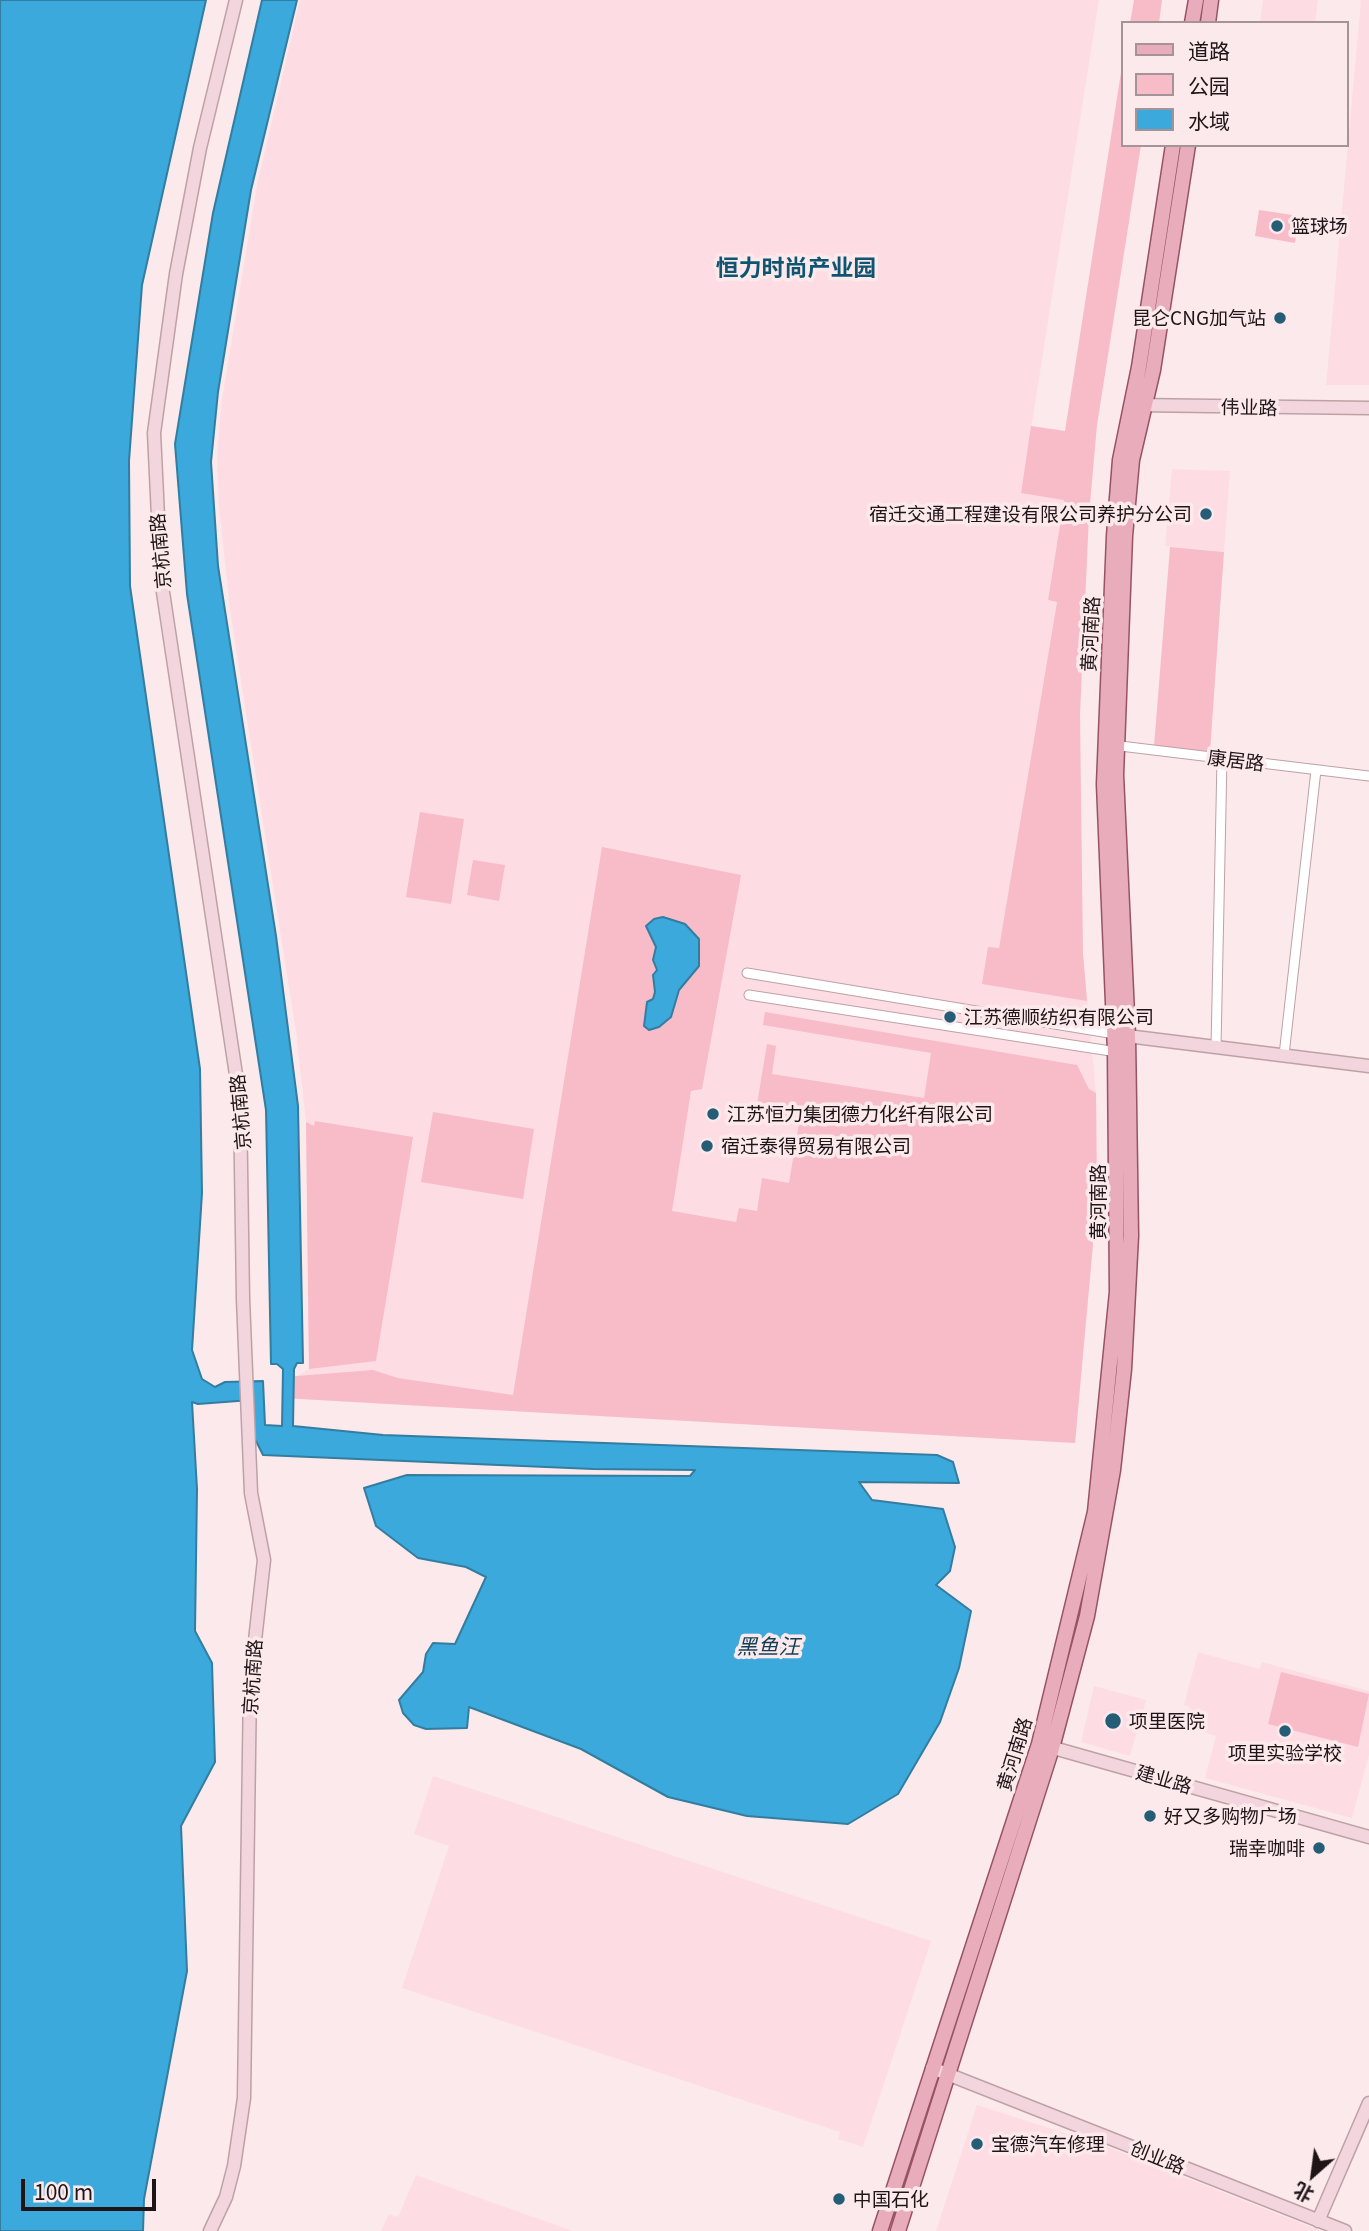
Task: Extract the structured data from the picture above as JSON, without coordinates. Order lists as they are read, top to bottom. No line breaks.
{"streets":{"main road":["黄河南路"],"street":["伟业路","京杭南路","康居路","建业路","创业路"]},"crossings":[["伟业路","黄河南路"],["黄河南路","康居路"],["黄河南路","建业路"],["黄河南路","创业路"]],"districts":["恒力时尚产业园"],"water":["黑鱼汪"],"places":["篮球场","昆仑CNG加气站","宿迁交通工程建设有限公司养护分公司","江苏德顺纺织有限公司","江苏恒力集团德力化纤有限公司","宿迁泰得贸易有限公司","项里医院","项里实验学校","好又多购物广场","瑞幸咖啡","宝德汽车修理","中国石化"],"legend":["道路","公园","水域"],"scale_bar":"100 m","north":"bottom left"}
